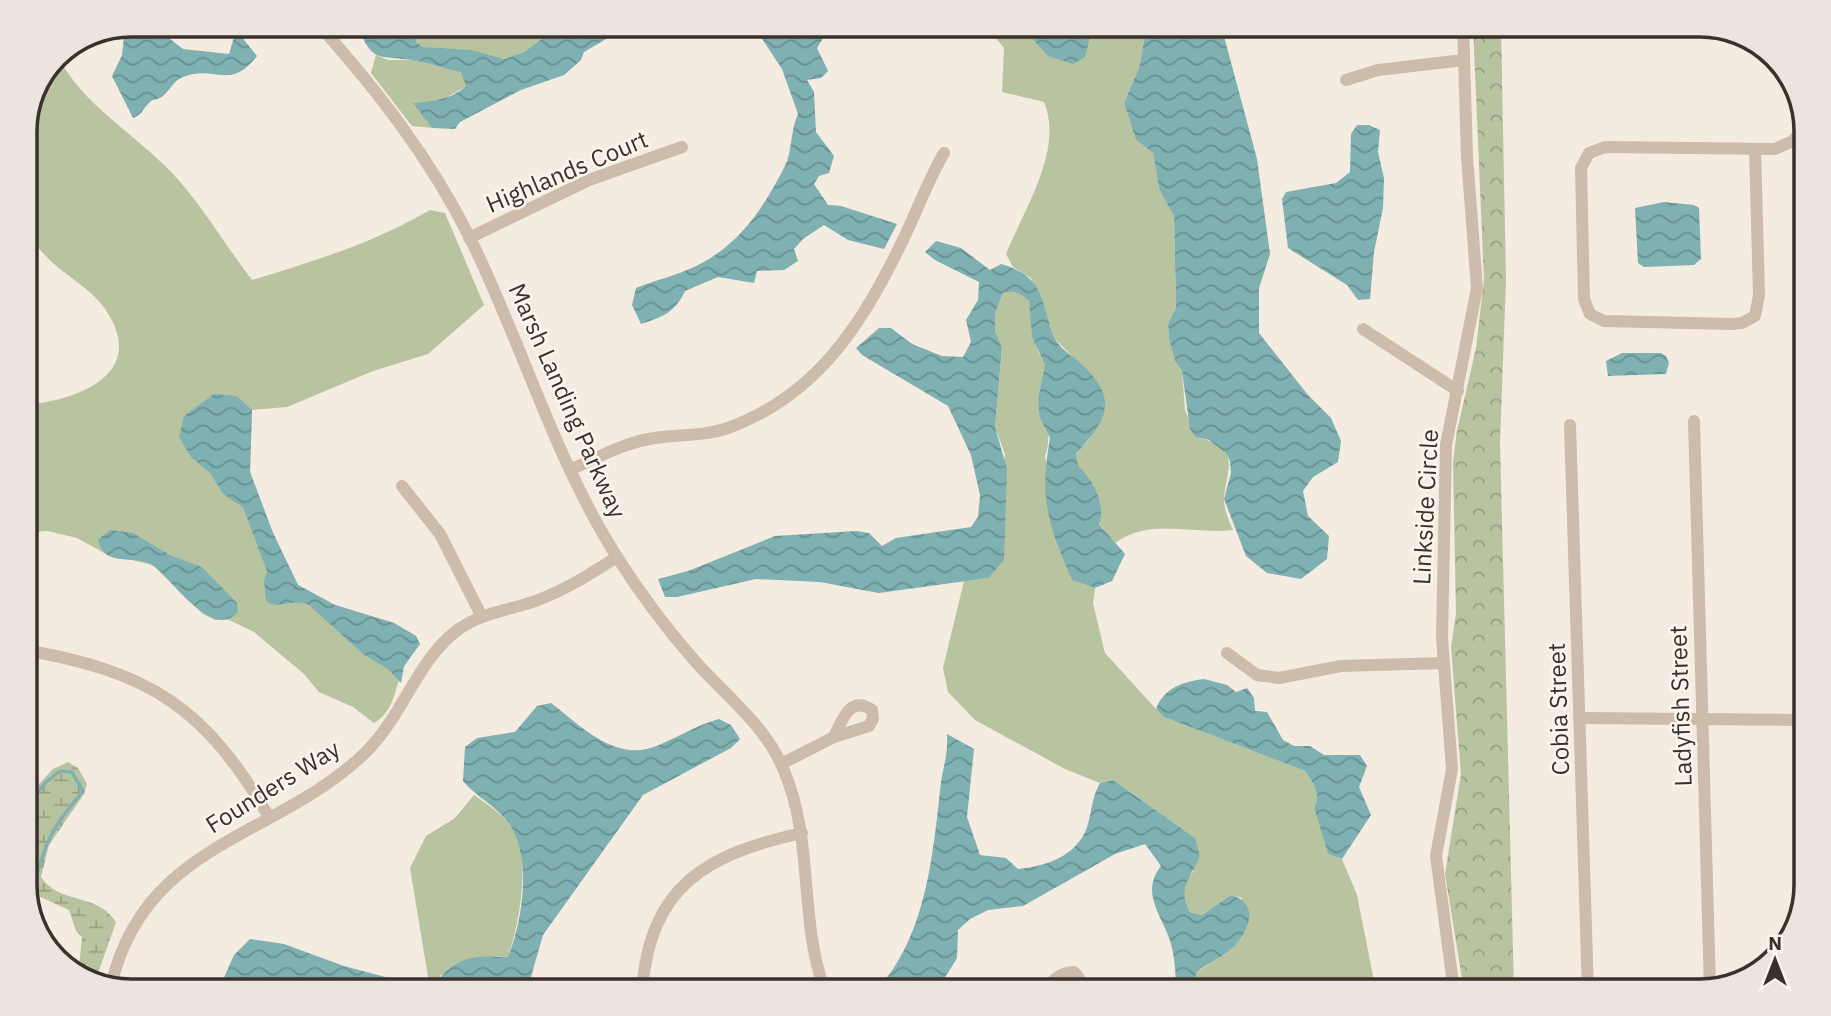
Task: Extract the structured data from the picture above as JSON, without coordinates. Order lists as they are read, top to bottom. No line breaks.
{"streets":{"street":["Highlands Court","Marsh Landing Parkway","Linkside Circle","Ladyfish Street","Cobia Street","Founders Way"]},"crossings":[["Highlands Court","Marsh Landing Parkway"],["Marsh Landing Parkway","Founders Way"]],"north":"top"}
